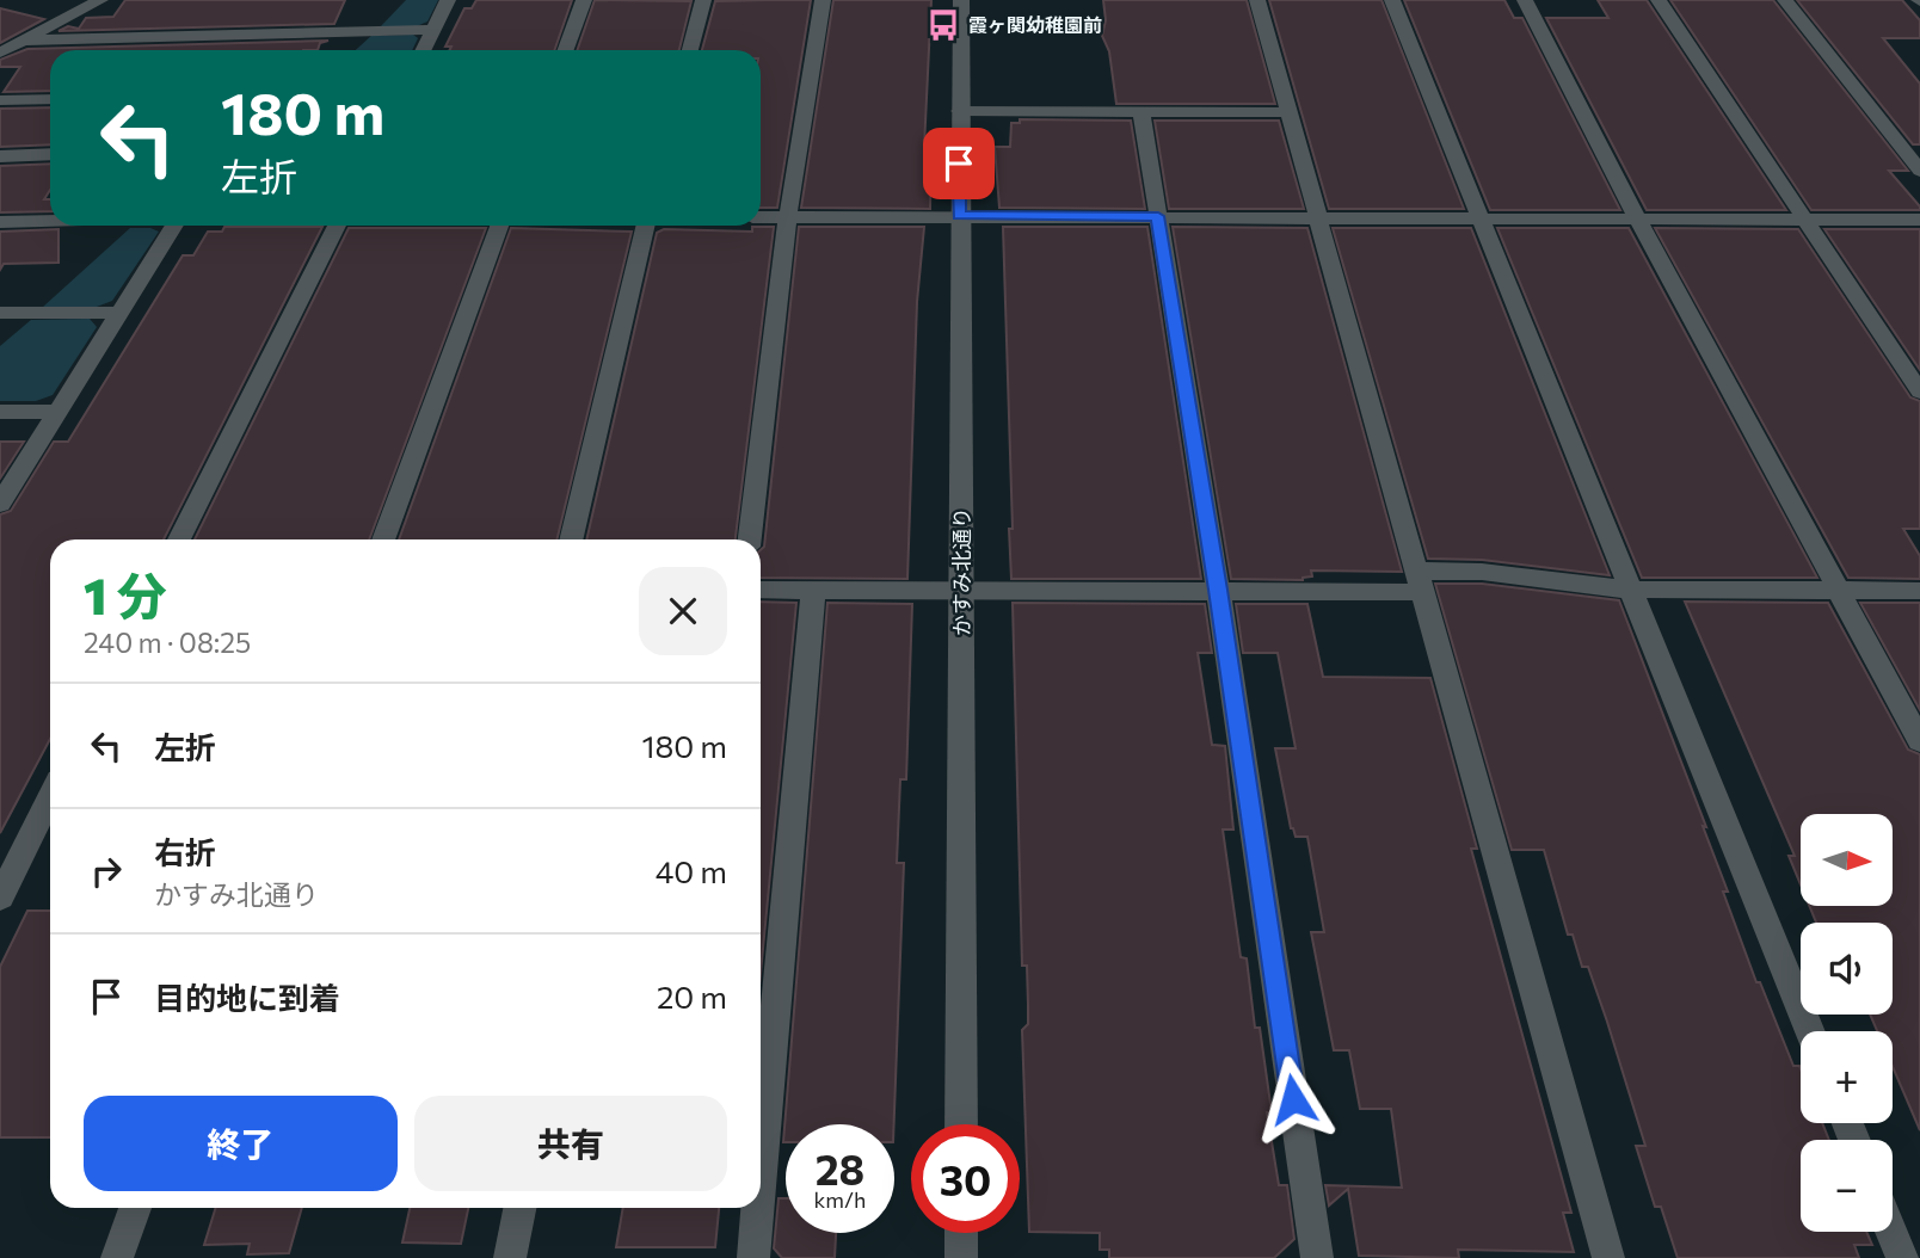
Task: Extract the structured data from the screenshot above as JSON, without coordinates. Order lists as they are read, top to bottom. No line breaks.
{"streets":{"street":["かすみ北通り"]},"places":{"bus stop":["霞ヶ関幼稚園前"]},"north":"right","page":{"turn":["180 m","左折"],"heading":["1 分","240 m · 08:25"],"list":[{"name":"左折","value":"180 m"},{"name":"右折","note":"かすみ北通り","value":"40 m"},{"name":"目的地に到着","value":"20 m"}],"map_buttons":["+","−"],"buttons":["終了","共有"],"speed":"28 km/h","limit":"30"}}
